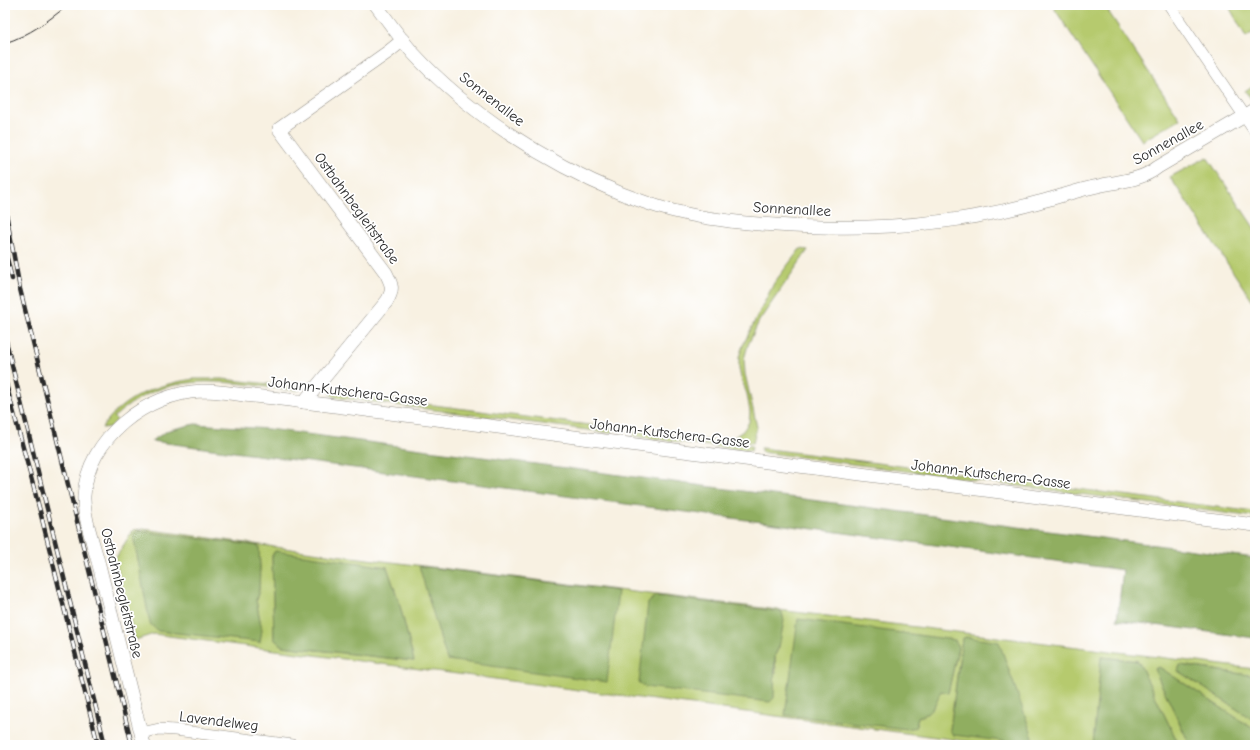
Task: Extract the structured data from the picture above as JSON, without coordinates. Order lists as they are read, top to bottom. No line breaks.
{"streets":{"street":["Sonnenallee","Ostbahnbegleitstraße","Johann-Kutschera-Gasse","Lavendelweg"]},"crossings":[["Sonnenallee","Ostbahnbegleitstraße"],["Ostbahnbegleitstraße","Johann-Kutschera-Gasse"],["Ostbahnbegleitstraße","Lavendelweg"]]}
